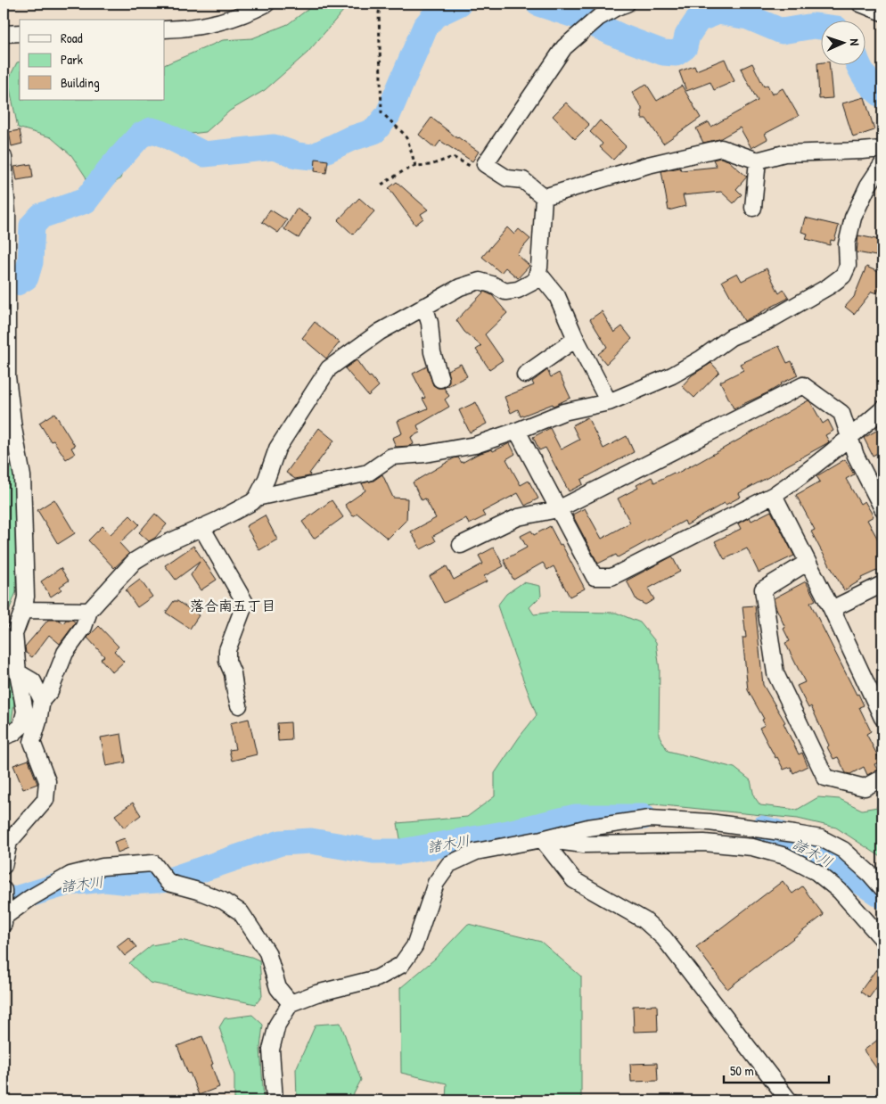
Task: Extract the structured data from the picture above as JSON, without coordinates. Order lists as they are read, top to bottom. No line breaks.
{"districts":["落合南五丁目"],"water":["諸木川"],"legend":["Road","Park","Building"],"scale_bar":"50 m","north":"right"}
